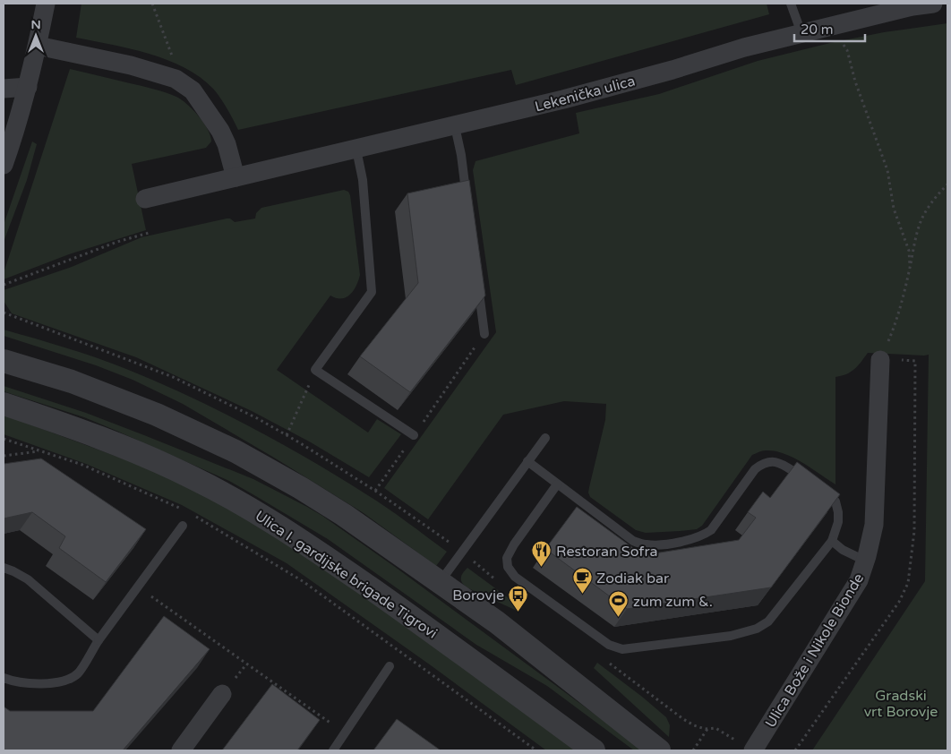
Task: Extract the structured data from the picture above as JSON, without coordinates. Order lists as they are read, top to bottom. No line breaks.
{"streets":{"street":["Lekenička ulica","Ulica I. gardijske brigade Tigrovi","Ulica Bože i Nikole Bionde"]},"parks":["Gradski vrt Borovje"],"places":{"restaurant":["Restoran Sofra"],"cafe":["Zodiak bar"],"bus stop":["Borovje"],"sports":["zum zum &."]},"scale_bar":"20 m","north":"top"}
